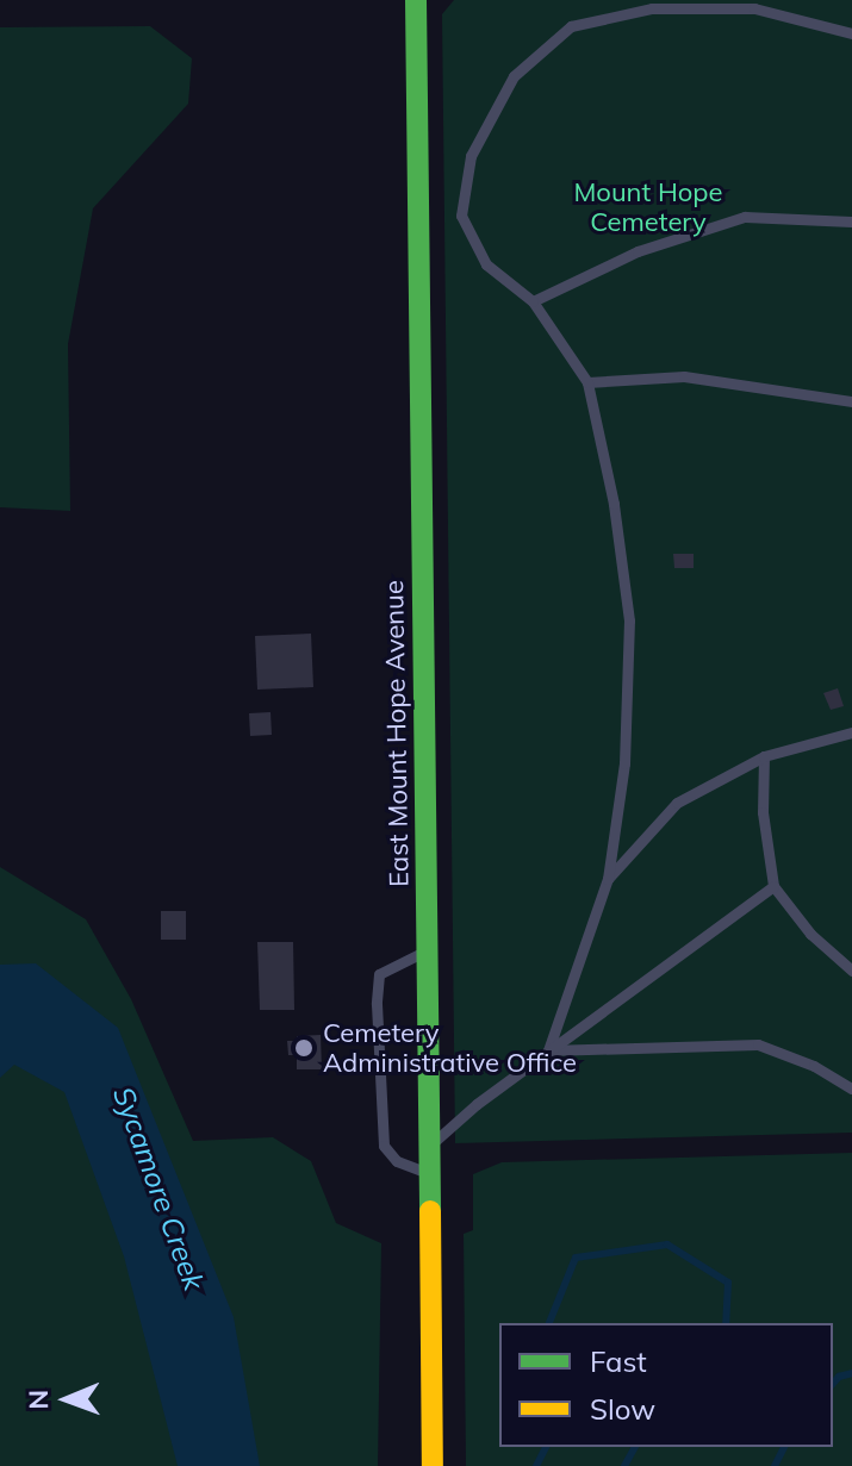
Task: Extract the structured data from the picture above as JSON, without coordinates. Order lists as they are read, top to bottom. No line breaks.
{"streets":{"street":["East Mount Hope Avenue"]},"water":["Sycamore Creek"],"parks":["Mount Hope Cemetery"],"places":["Cemetery Administrative Office"],"legend":["Fast","Slow"],"north":"left"}
